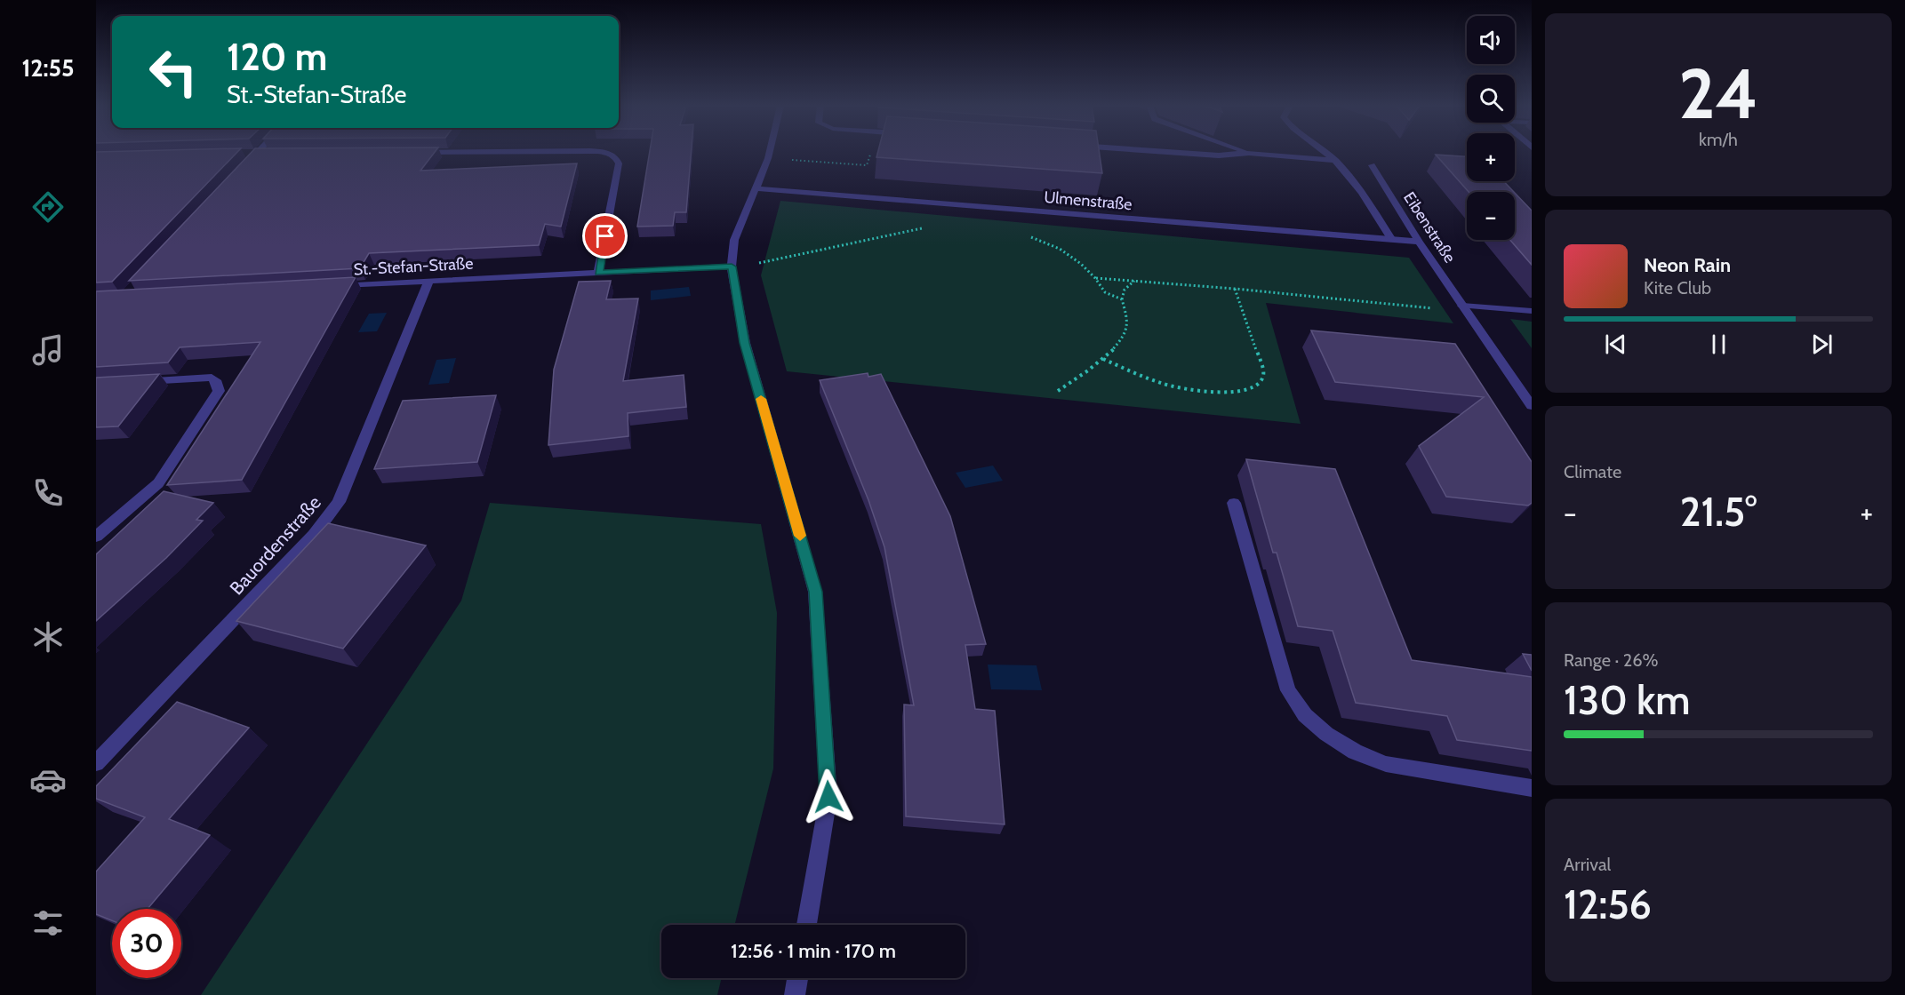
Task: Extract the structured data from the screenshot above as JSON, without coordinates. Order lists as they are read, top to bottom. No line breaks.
{"streets":{"street":["Ulmenstraße","Eibenstraße","St.-Stefan-Straße","Bauordenstraße"]},"crossings":[["Ulmenstraße","Eibenstraße"],["St.-Stefan-Straße","Bauordenstraße"]],"page":{"tabs":"12:55","tile":[["24","km/h"],"Climate",["Range · 26%","130 km"],["Arrival","12:56"]],"map_buttons":["+","−"],"turn":["120 m","St.-Stefan-Straße"],"song":["Neon Rain","Kite Club"],"heat":["−","21.5°","+"],"limit":"30","trip":"12:56 · 1 min · 170 m"}}
